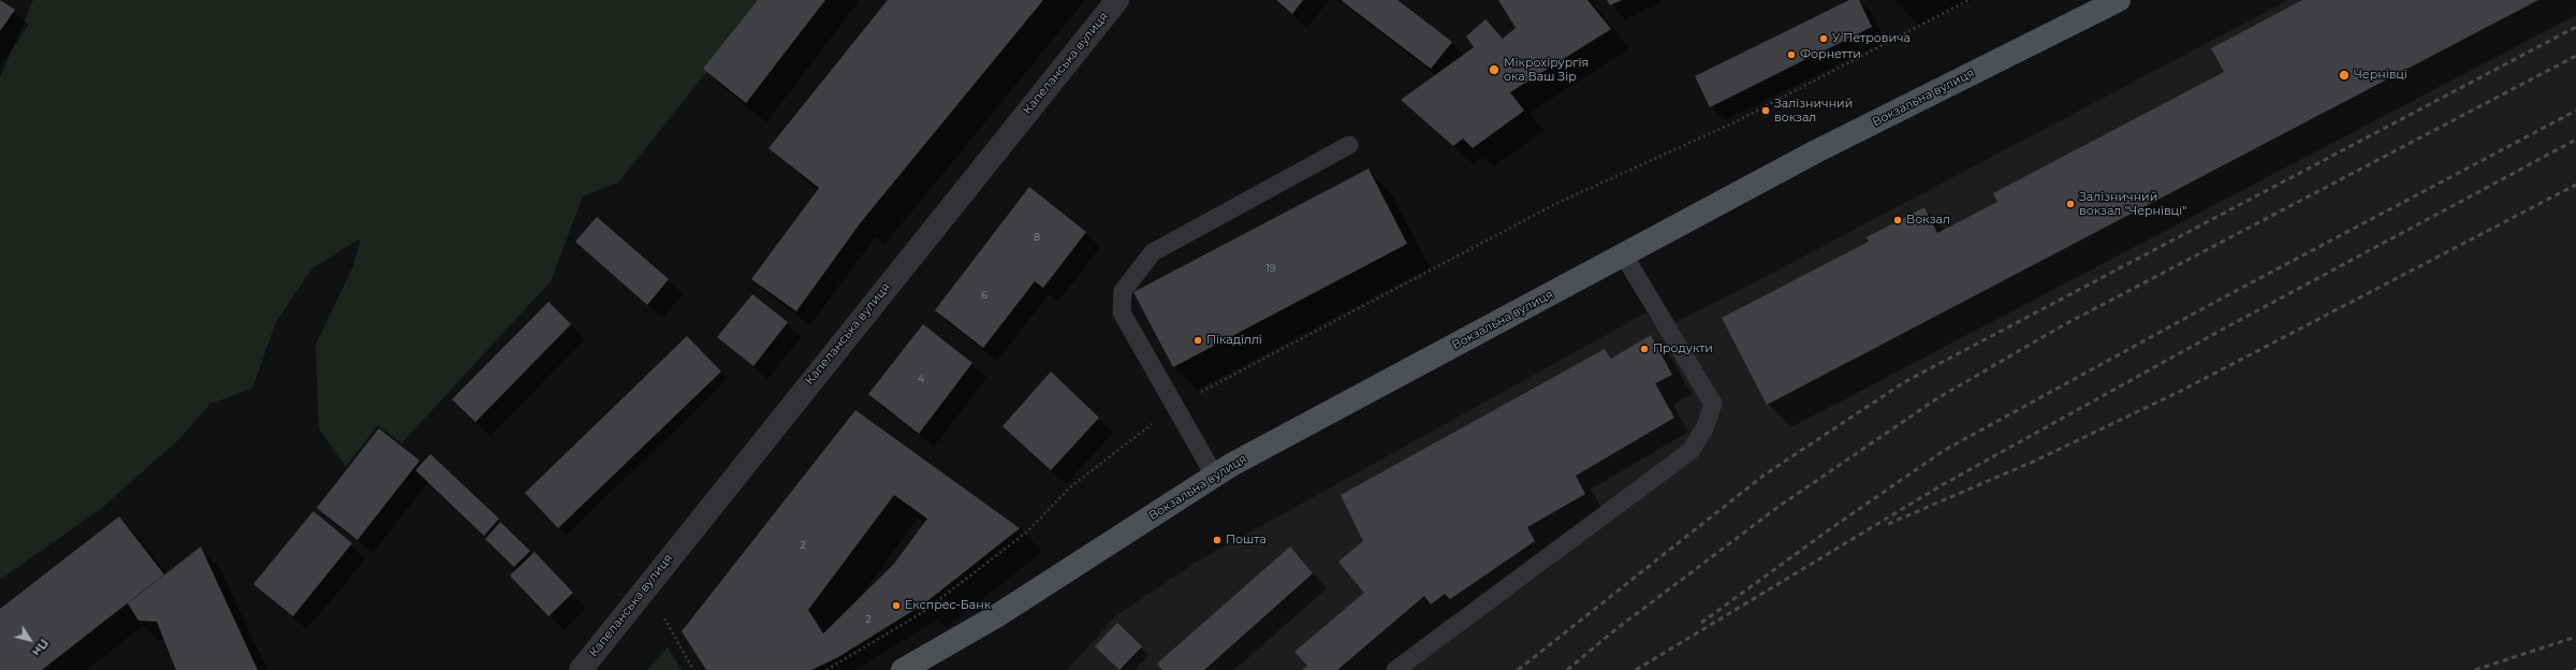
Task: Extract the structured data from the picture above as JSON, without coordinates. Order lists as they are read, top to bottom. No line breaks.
{"streets":{"main road":["Вокзальна вулиця"],"street":["Капеланська вулиця"]},"places":["У Петровича","Форнетти","Мікрохірургія ока Ваш Зір","Чернівці","Залізничний вокзал","Залізничний вокзал \"Чернівці\"","Вокзал","Пікаділлі","Продукти","Пошта","Eкспрес-Банк"],"house_numbers":["8","19","6","4","2","2"],"north":"bottom right"}
